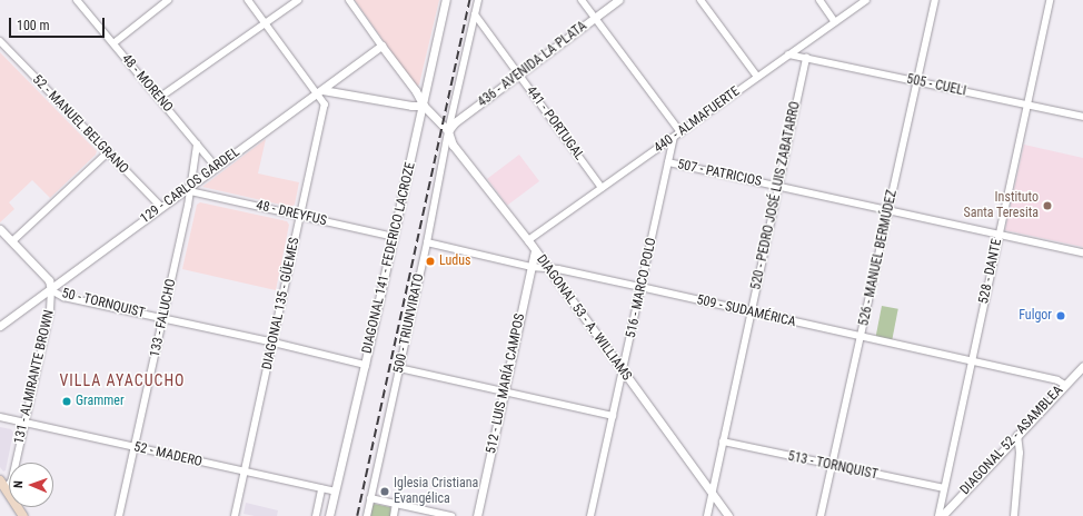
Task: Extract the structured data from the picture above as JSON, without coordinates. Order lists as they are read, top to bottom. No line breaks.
{"streets":{"street":["436 - AVENIDA LA PLATA","48 - MORENO","505 - CUELI","440 - ALMAFUERTE","441 - PORTUGAL","52 - MANUEL BELGRANO","507 - PATRICIOS","129 - CARLOS GARDEL","520 - PEDRO JOSÉ LUIS ZABATARRO","48 - DREYFUS","DIAGONAL 141 - FEDERICO LACROZE","526 - MANUEL BERMÚDEZ","528 - DANTE","516 - MARCO POLO","50 - TORNQUIST","DIAGONAL 135 - GÜEMES","509 - SUDAMÉRICA","133 - FALUCHO","DIAGONAL 53 - A. WILLIAMS","500 - TRIUNVIRATO","131 - ALMIRANTE BROWN","512 - LUIS MARÍA CAMPOS","DIAGONAL 52 - ASAMBLEA","52 - MADERO","513 - TORNQUIST"]},"crossings":[["436 - AVENIDA LA PLATA","441 - PORTUGAL"],["436 - AVENIDA LA PLATA","DIAGONAL 53 - A. WILLIAMS"],["436 - AVENIDA LA PLATA","500 - TRIUNVIRATO"],["48 - MORENO","129 - CARLOS GARDEL"],["48 - MORENO","133 - FALUCHO"],["505 - CUELI","440 - ALMAFUERTE"],["505 - CUELI","520 - PEDRO JOSÉ LUIS ZABATARRO"],["505 - CUELI","526 - MANUEL BERMÚDEZ"],["505 - CUELI","528 - DANTE"],["440 - ALMAFUERTE","441 - PORTUGAL"],["440 - ALMAFUERTE","516 - MARCO POLO"],["440 - ALMAFUERTE","DIAGONAL 53 - A. WILLIAMS"],["441 - PORTUGAL","500 - TRIUNVIRATO"],["52 - MANUEL BELGRANO","129 - CARLOS GARDEL"],["507 - PATRICIOS","520 - PEDRO JOSÉ LUIS ZABATARRO"],["507 - PATRICIOS","526 - MANUEL BERMÚDEZ"],["507 - PATRICIOS","528 - DANTE"],["507 - PATRICIOS","516 - MARCO POLO"],["129 - CARLOS GARDEL","48 - DREYFUS"],["129 - CARLOS GARDEL","50 - TORNQUIST"],["129 - CARLOS GARDEL","DIAGONAL 135 - GÜEMES"],["129 - CARLOS GARDEL","133 - FALUCHO"],["129 - CARLOS GARDEL","131 - ALMIRANTE BROWN"],["520 - PEDRO JOSÉ LUIS ZABATARRO","509 - SUDAMÉRICA"],["520 - PEDRO JOSÉ LUIS ZABATARRO","DIAGONAL 53 - A. WILLIAMS"],["520 - PEDRO JOSÉ LUIS ZABATARRO","513 - TORNQUIST"],["48 - DREYFUS","DIAGONAL 141 - FEDERICO LACROZE"],["48 - DREYFUS","DIAGONAL 135 - GÜEMES"],["48 - DREYFUS","133 - FALUCHO"],["DIAGONAL 141 - FEDERICO LACROZE","50 - TORNQUIST"],["DIAGONAL 141 - FEDERICO LACROZE","DIAGONAL 53 - A. WILLIAMS"],["DIAGONAL 141 - FEDERICO LACROZE","52 - MADERO"],["526 - MANUEL BERMÚDEZ","509 - SUDAMÉRICA"],["526 - MANUEL BERMÚDEZ","513 - TORNQUIST"],["528 - DANTE","509 - SUDAMÉRICA"],["528 - DANTE","DIAGONAL 52 - ASAMBLEA"],["528 - DANTE","513 - TORNQUIST"],["516 - MARCO POLO","509 - SUDAMÉRICA"],["516 - MARCO POLO","DIAGONAL 53 - A. WILLIAMS"],["50 - TORNQUIST","DIAGONAL 135 - GÜEMES"],["50 - TORNQUIST","133 - FALUCHO"],["50 - TORNQUIST","131 - ALMIRANTE BROWN"],["DIAGONAL 135 - GÜEMES","52 - MADERO"],["509 - SUDAMÉRICA","DIAGONAL 53 - A. WILLIAMS"],["509 - SUDAMÉRICA","500 - TRIUNVIRATO"],["509 - SUDAMÉRICA","512 - LUIS MARÍA CAMPOS"],["509 - SUDAMÉRICA","DIAGONAL 52 - ASAMBLEA"],["133 - FALUCHO","52 - MADERO"],["DIAGONAL 53 - A. WILLIAMS","500 - TRIUNVIRATO"],["DIAGONAL 53 - A. WILLIAMS","512 - LUIS MARÍA CAMPOS"],["131 - ALMIRANTE BROWN","52 - MADERO"]],"districts":["VILLA AYACUCHO"],"places":["Instituto Santa Teresita","Ludus","Fulgor","Grammer","Iglesia Cristiana Evangélica"],"scale_bar":"100 m","north":"left"}
